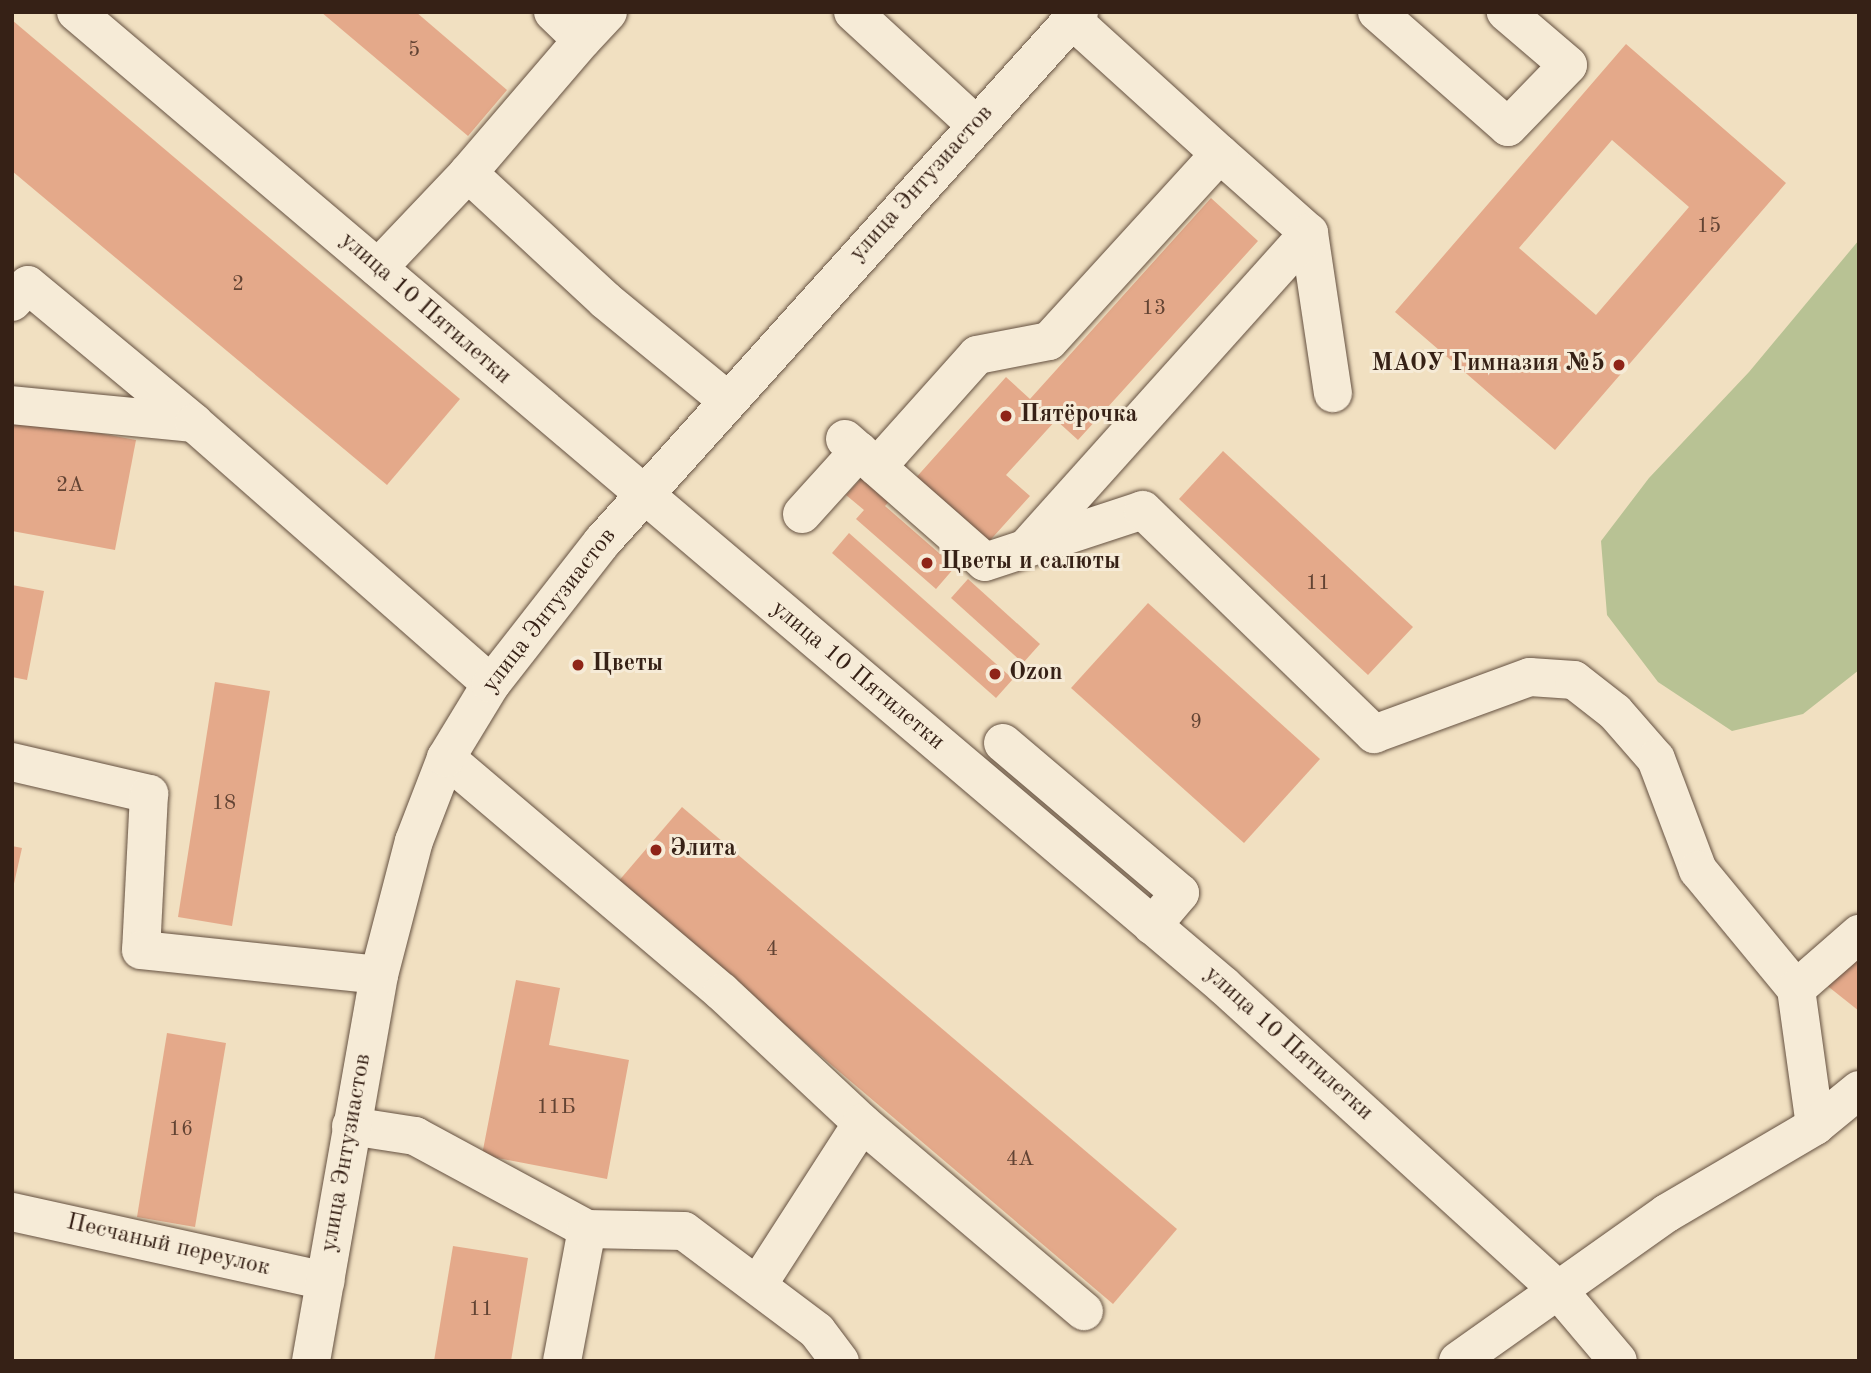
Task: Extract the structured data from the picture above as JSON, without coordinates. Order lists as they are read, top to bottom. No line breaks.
{"streets":{"street":["улица Энтузиастов","улица 10 Пятилетки","Песчаный переулок"]},"crossings":[["улица Энтузиастов","улица 10 Пятилетки"],["улица Энтузиастов","Песчаный переулок"]],"places":["МАОУ Гимназия №5","Пятёрочка","Цветы и салюты","Цветы","Ozon","Элита"],"house_numbers":["5","15","2","13","2А","11","9","18","4","11Б","16","4А","11"]}
